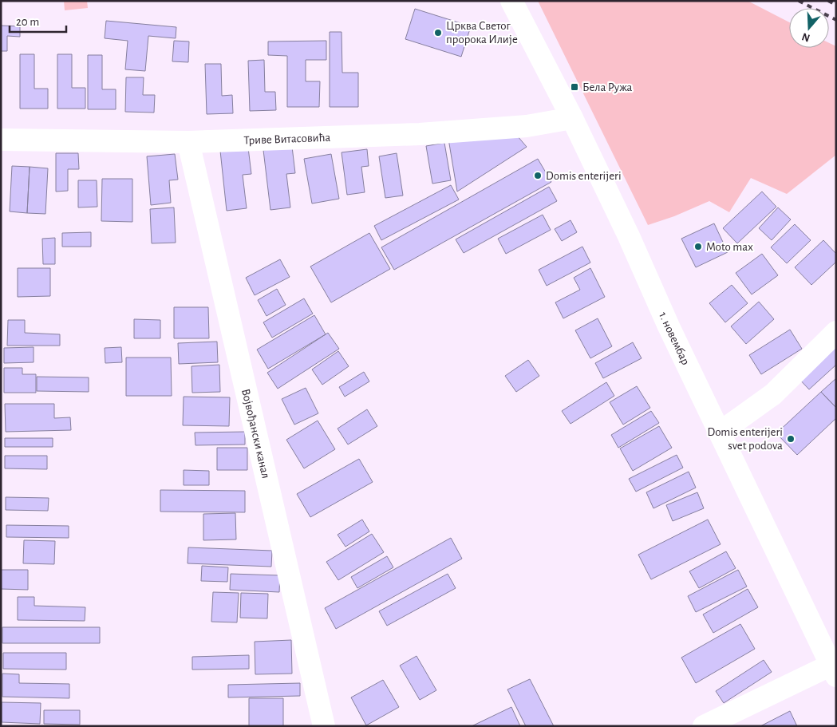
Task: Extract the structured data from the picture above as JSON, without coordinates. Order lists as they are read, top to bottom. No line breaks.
{"streets":{"street":["Триве Витасовића","1. новембар","Војвођански канал"]},"crossings":[["Триве Витасовића","1. новембар"],["Триве Витасовића","Војвођански канал"]],"places":{"other":["Црква Светог пророка Илије","Domis enterijeri","Moto max","Domis enterijeri svet podova"],"transit":["Бела Ружа"]},"scale_bar":"20 m","north":"bottom"}
